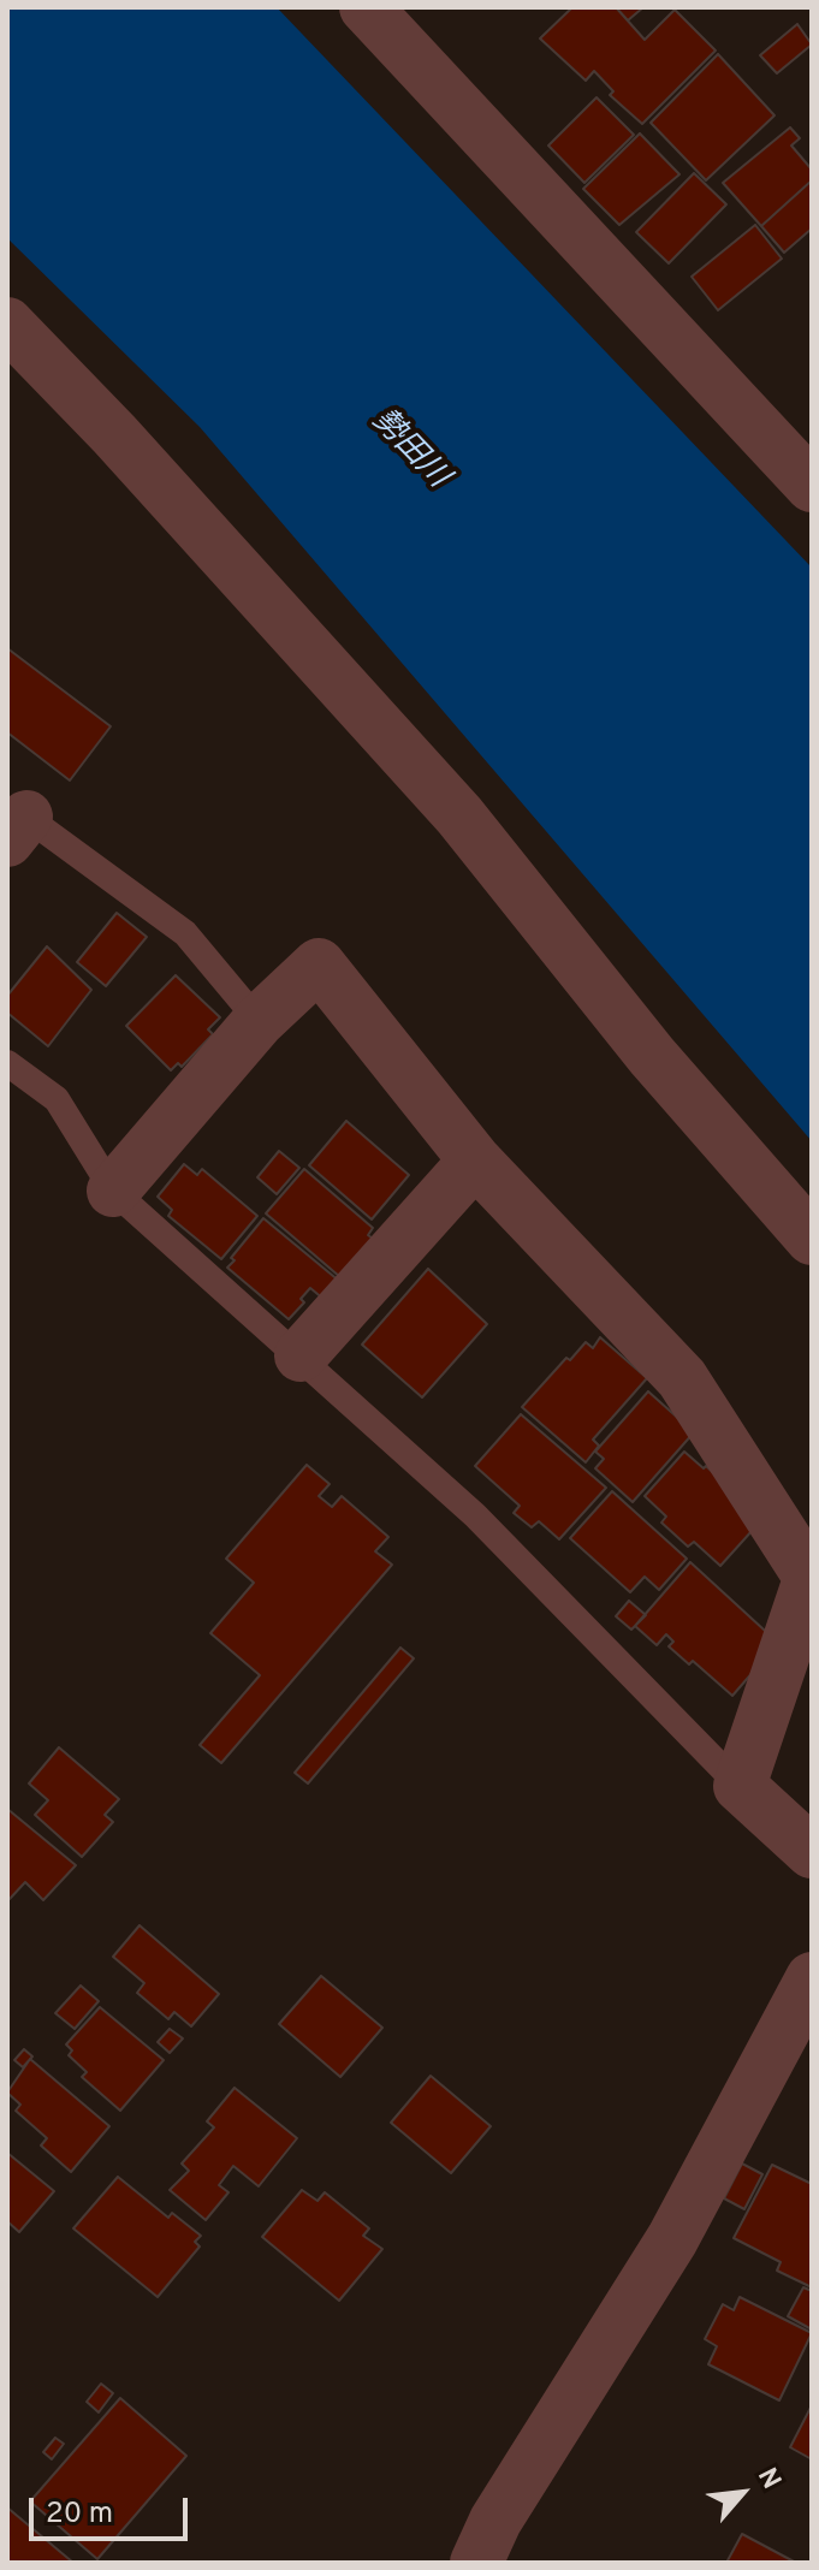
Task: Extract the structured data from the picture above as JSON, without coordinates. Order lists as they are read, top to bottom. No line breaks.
{"water":["勢田川"],"scale_bar":"20 m","north":"top right"}
